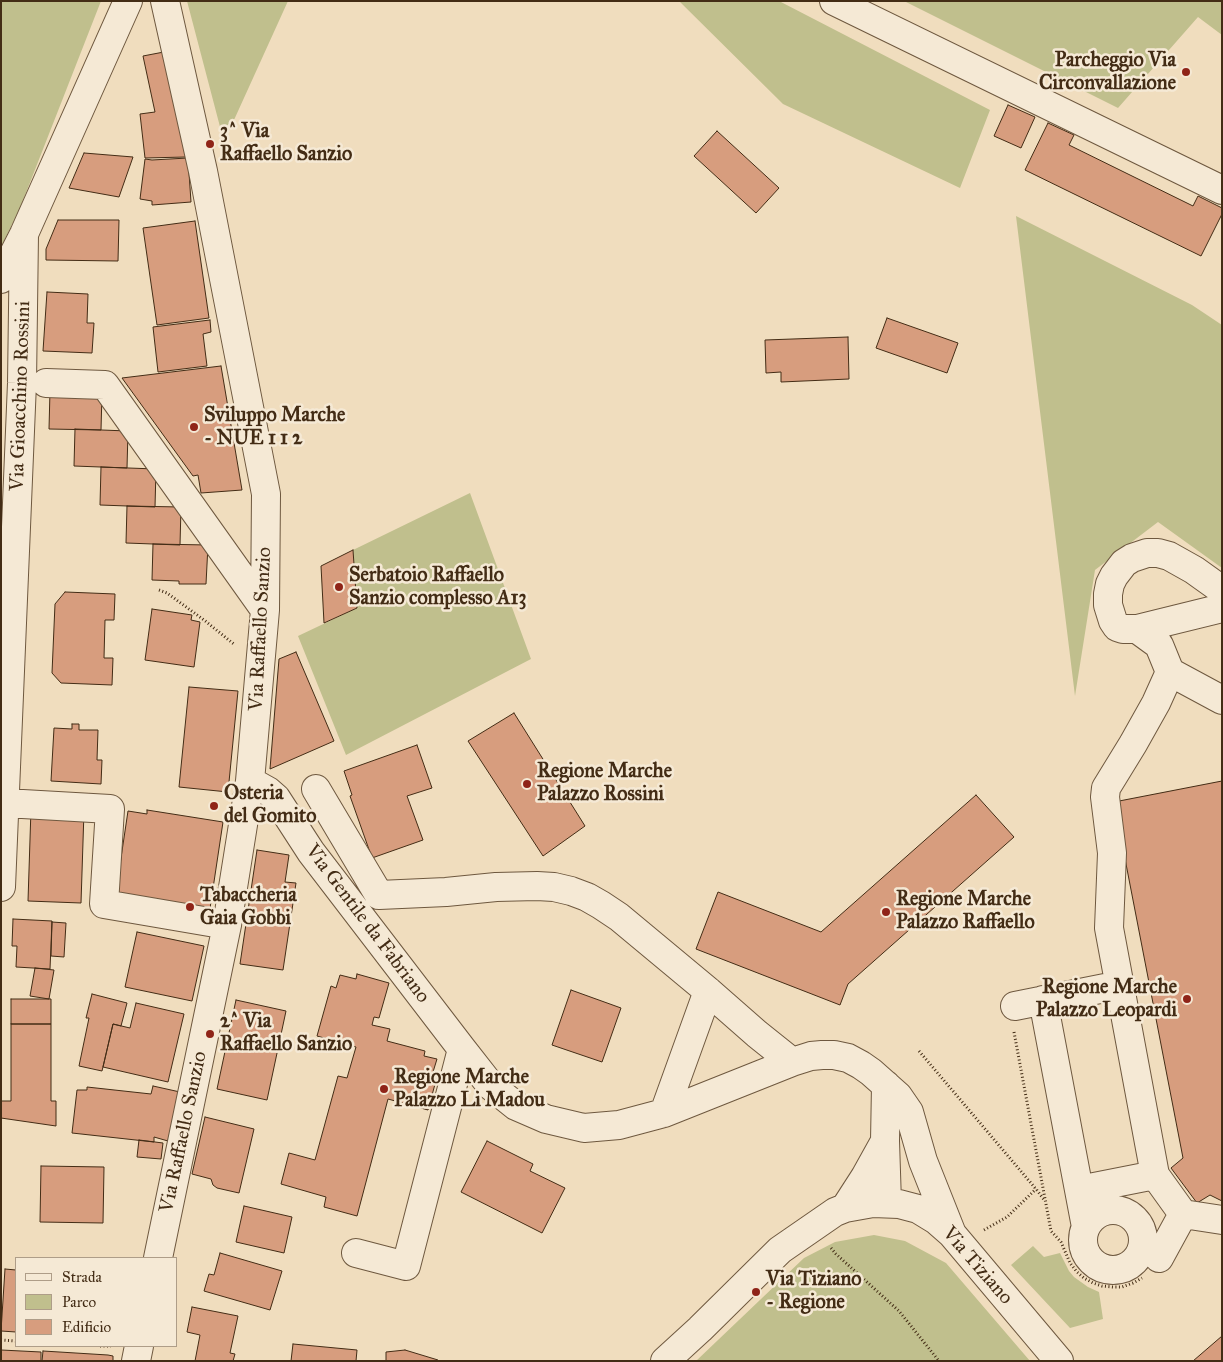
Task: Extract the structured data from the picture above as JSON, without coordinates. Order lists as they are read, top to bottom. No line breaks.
{"streets":{"street":["Via Gioacchino Rossini","Via Raffaello Sanzio","Via Gentile da Fabriano","Via Tiziano"]},"crossings":[["Via Raffaello Sanzio","Via Gentile da Fabriano"],["Via Gentile da Fabriano","Via Tiziano"]],"places":["Parcheggio Via Circonvallazione","3^ Via Raffaello Sanzio","Sviluppo Marche - NUE 1 1 2","Serbatoio Raffaello Sanzio complesso A13","Regione Marche Palazzo Rossini","Osteria del Gomito","Tabaccheria Gaia Gobbi","Regione Marche Palazzo Raffaello","Regione Marche Palazzo Leopardi","2^ Via Raffaello Sanzio","Regione Marche Palazzo Li Madou","Via Tiziano - Regione"],"legend":["Strada","Parco","Edificio"]}
